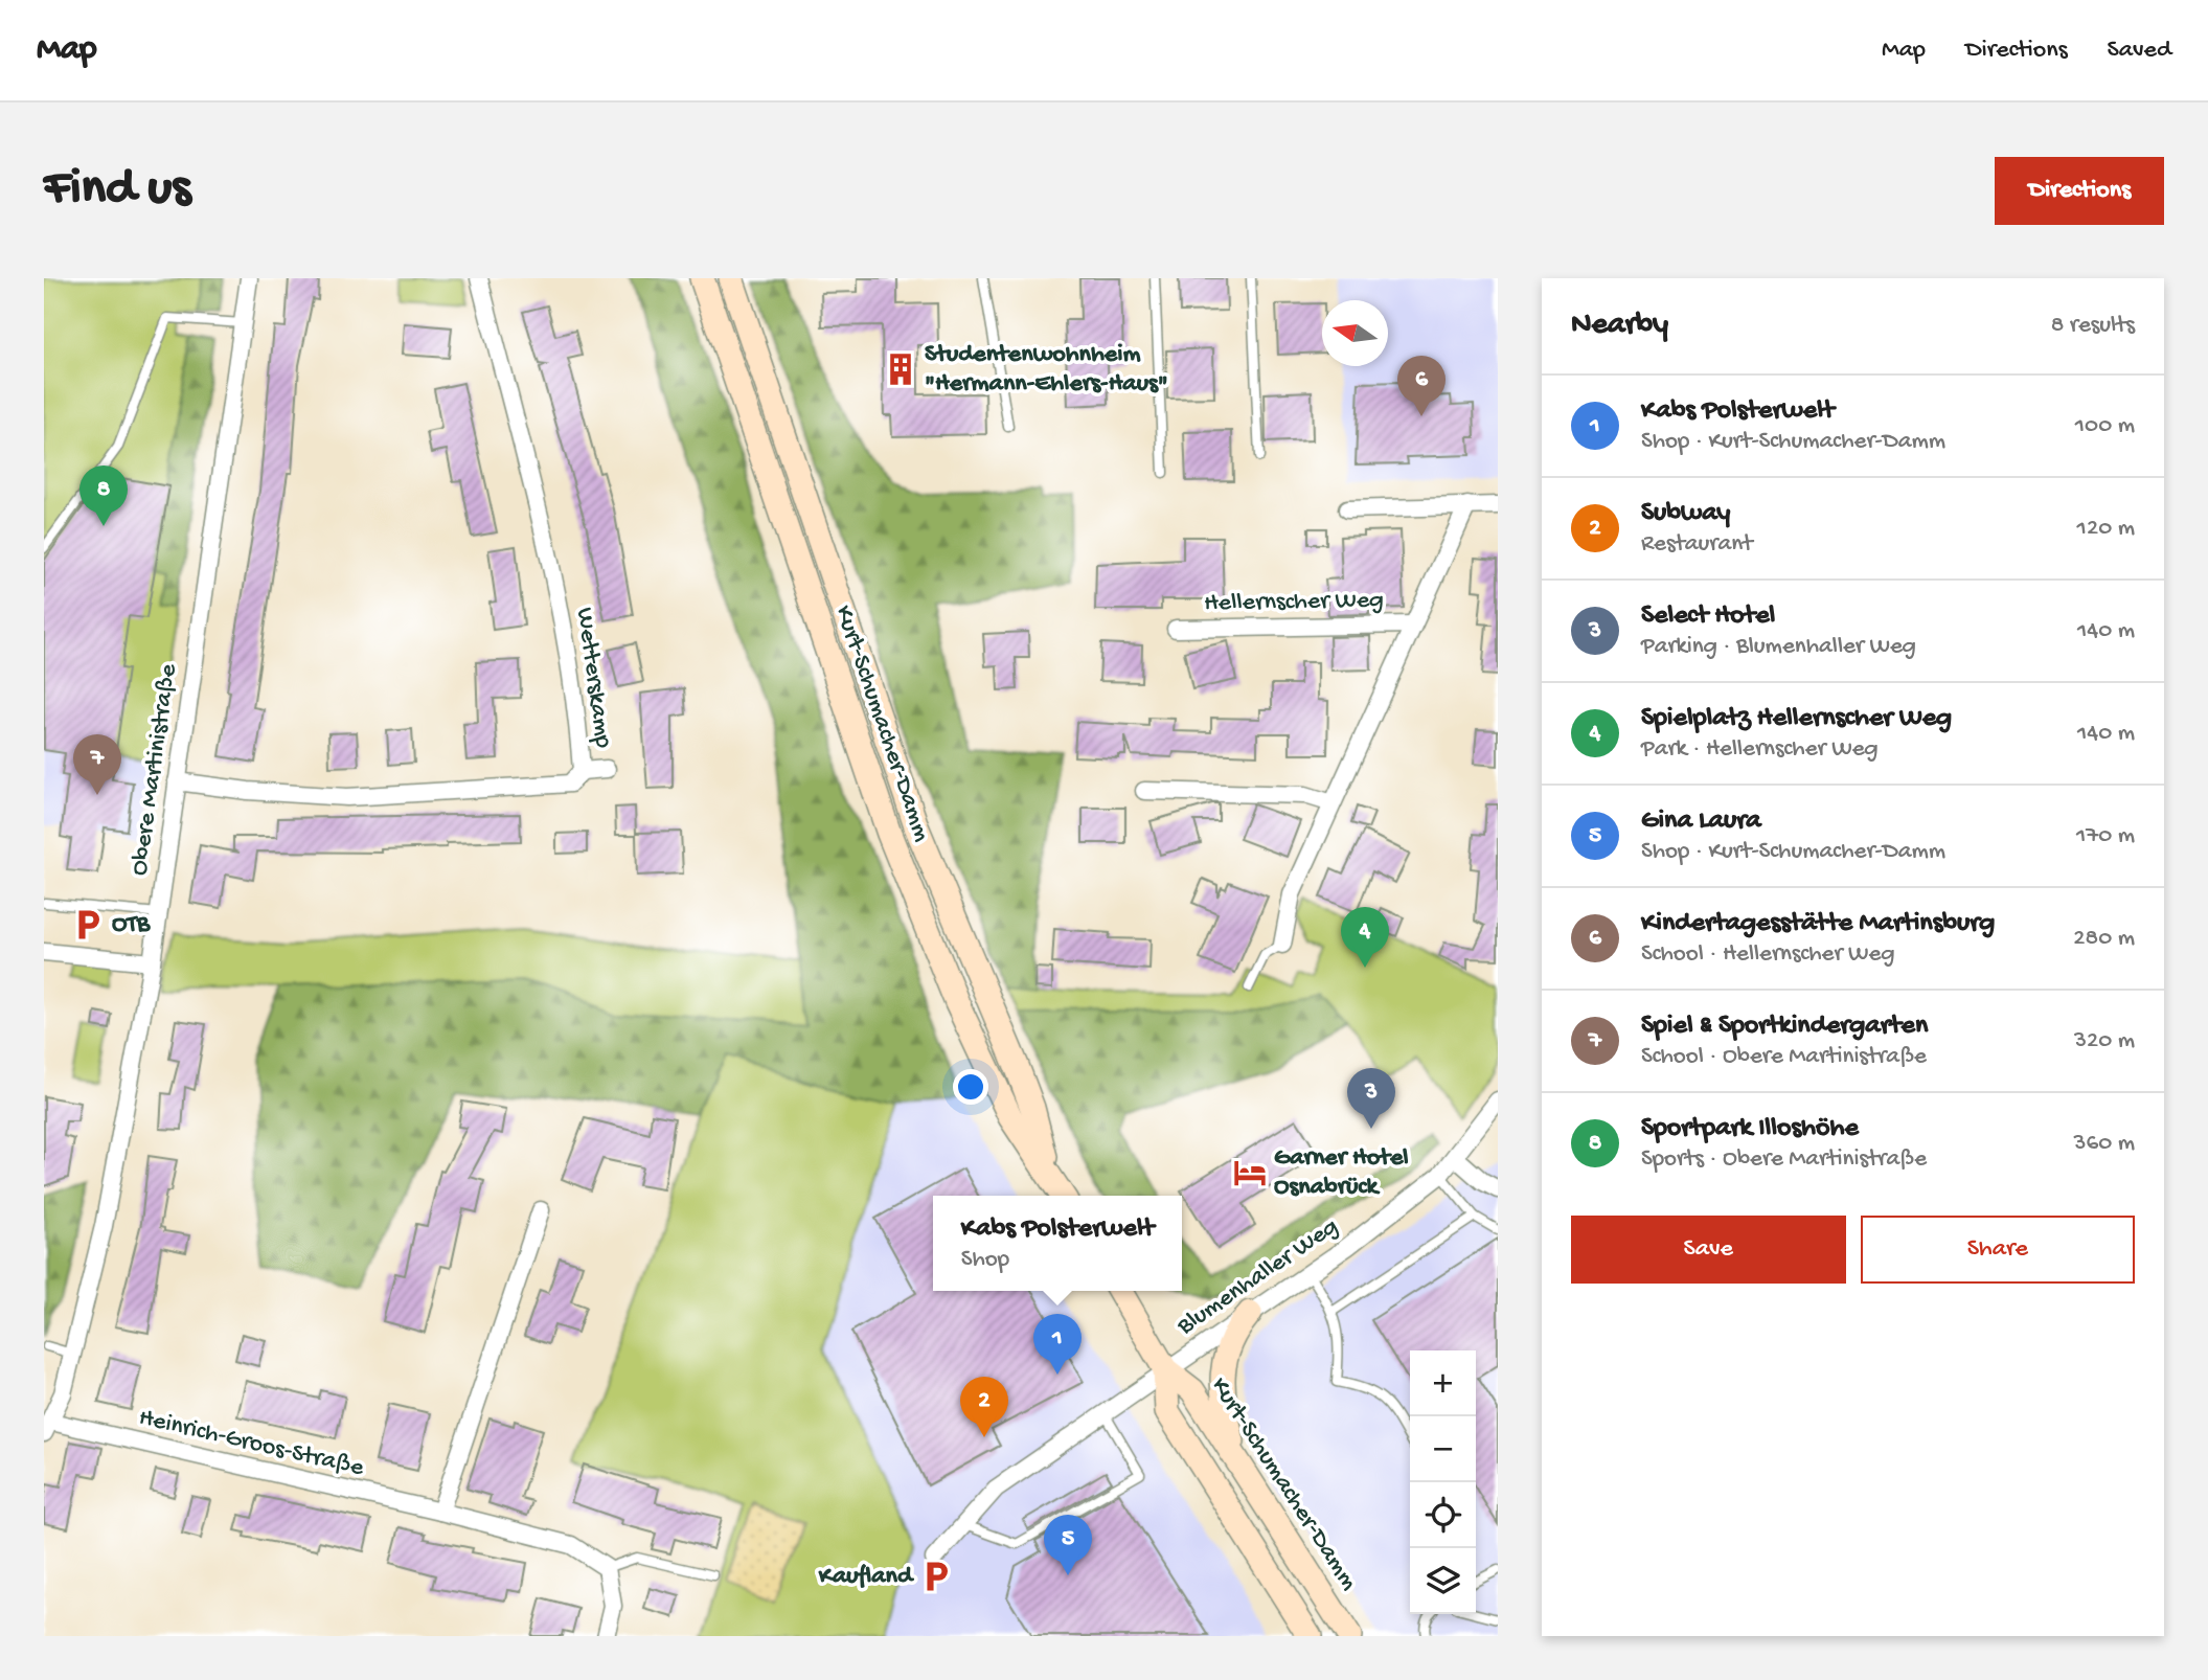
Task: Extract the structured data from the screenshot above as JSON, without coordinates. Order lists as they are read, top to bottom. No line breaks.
{"streets":{"main road":["Kurt-Schumacher-Damm"],"street":["Hellernscher Weg","Wetterskamp","Obere Martinistraße","Blumenhaller Weg","Heinrich-Groos-Straße"]},"crossings":[["Wetterskamp","Obere Martinistraße"],["Kurt-Schumacher-Damm","Blumenhaller Weg"],["Obere Martinistraße","Heinrich-Groos-Straße"]],"places":{"building":["Studentenwohnheim \"Hermann-Ehlers-Haus\""],"parking":["OTB","Kaufland"],"hotel":["Garner Hotel Osnabrück"]},"north":"left","page":{"header":"Map","nav":["Map","Directions","Saved"],"buttons":["Directions",["Save","Share"]],"title":"Find us","heading":["Nearby","8 results"],"pins":["6","8","7","4","3","1","2","5"],"list":[{"mark":"1","name":"Kabs Polsterwelt","note":"Shop · Kurt-Schumacher-Damm","value":"100 m"},{"mark":"2","name":"Subway","note":"Restaurant","value":"120 m"},{"mark":"3","name":"Select Hotel","note":"Parking · Blumenhaller Weg","value":"140 m"},{"mark":"4","name":"Spielplatz Hellernscher Weg","note":"Park · Hellernscher Weg","value":"140 m"},{"mark":"5","name":"Gina Laura","note":"Shop · Kurt-Schumacher-Damm","value":"170 m"},{"mark":"6","name":"Kindertagesstätte Martinsburg","note":"School · Hellernscher Weg","value":"280 m"},{"mark":"7","name":"Spiel & Sportkindergarten","note":"School · Obere Martinistraße","value":"320 m"},{"mark":"8","name":"Sportpark Illoshöhe","note":"Sports · Obere Martinistraße","value":"360 m"}],"popup":["Kabs Polsterwelt","Shop"],"map_buttons":["+","−"]}}
